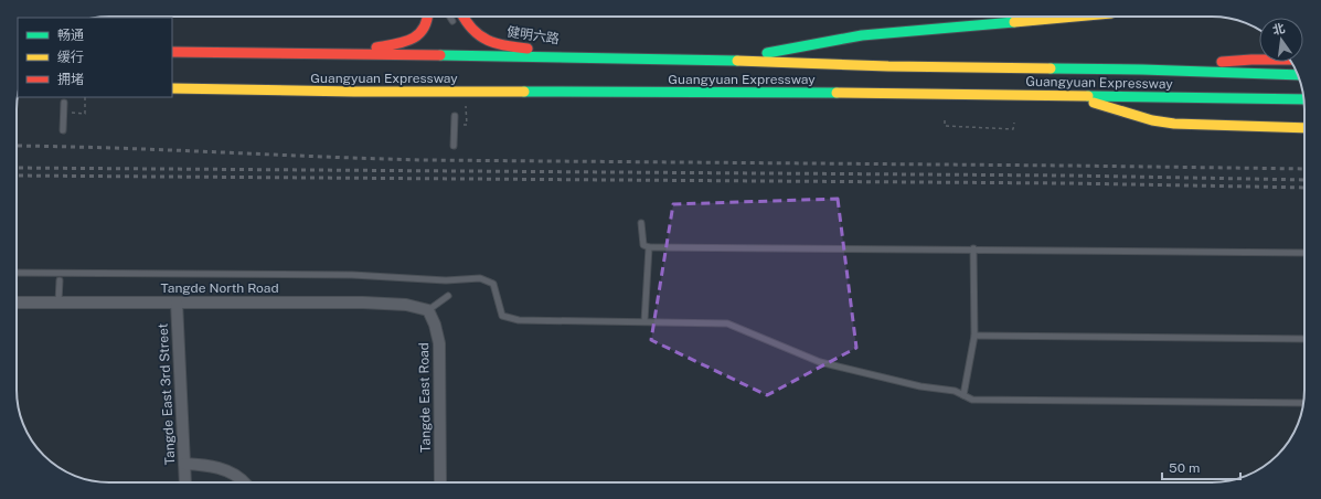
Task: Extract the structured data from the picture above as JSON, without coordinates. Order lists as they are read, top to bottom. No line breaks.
{"streets":{"main road":["健明六路","Guangyuan Expressway"],"street":["Tangde North Road","Tangde East 3rd Street","Tangde East Road"]},"crossings":[["健明六路","Guangyuan Expressway"],["Tangde North Road","Tangde East 3rd Street"],["Tangde North Road","Tangde East Road"]],"legend":["畅通","缓行","拥堵"],"scale_bar":"50 m","north":"top"}
